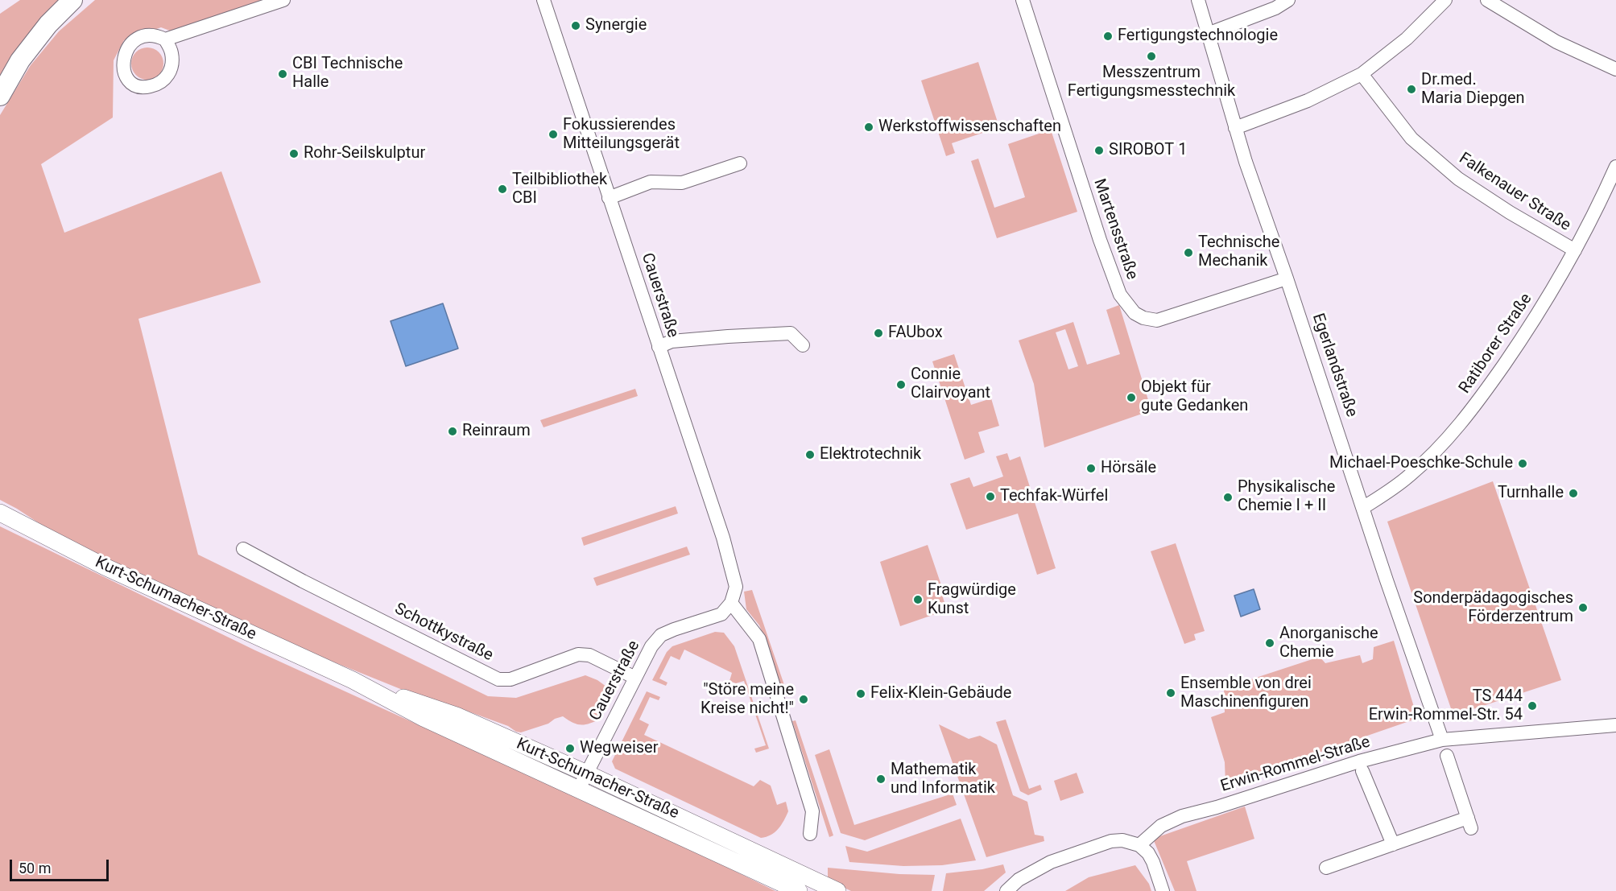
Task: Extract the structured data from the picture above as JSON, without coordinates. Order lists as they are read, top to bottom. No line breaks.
{"streets":{"main road":["Kurt-Schumacher-Straße"],"street":["Falkenauer Straße","Martensstraße","Cauerstraße","Ratiborer Straße","Egerlandstraße","Schottkystraße","Erwin-Rommel-Straße"]},"crossings":[["Falkenauer Straße","Ratiborer Straße"],["Martensstraße","Egerlandstraße"],["Cauerstraße","Kurt-Schumacher-Straße"],["Cauerstraße","Schottkystraße"],["Ratiborer Straße","Egerlandstraße"],["Egerlandstraße","Erwin-Rommel-Straße"]],"places":["Synergie","Fertigungstechnologie","Messzentrum Fertigungsmesstechnik","CBI Technische Halle","Dr.med. Maria Diepgen","Werkstoffwissenschaften","Fokussierendes Mitteilungsgerät","SIROBOT 1","Rohr-Seilskulptur","Teilbibliothek CBI","Technische Mechanik","FAUbox","Connie Clairvoyant","Objekt für gute Gedanken","Reinraum","Elektrotechnik","Michael-Poeschke-Schule","Hörsäle","Turnhalle","Techfak-Würfel","Physikalische Chemie I + II","Fragwürdige Kunst","Sonderpädagogisches Förderzentrum","Anorganische Chemie","Ensemble von drei Maschinenfiguren","Felix-Klein-Gebäude","\"Störe meine Kreise nicht!\"","TS 444 Erwin-Rommel-Str. 54","Wegweiser","Mathematik und Informatik"],"scale_bar":"50 m"}
